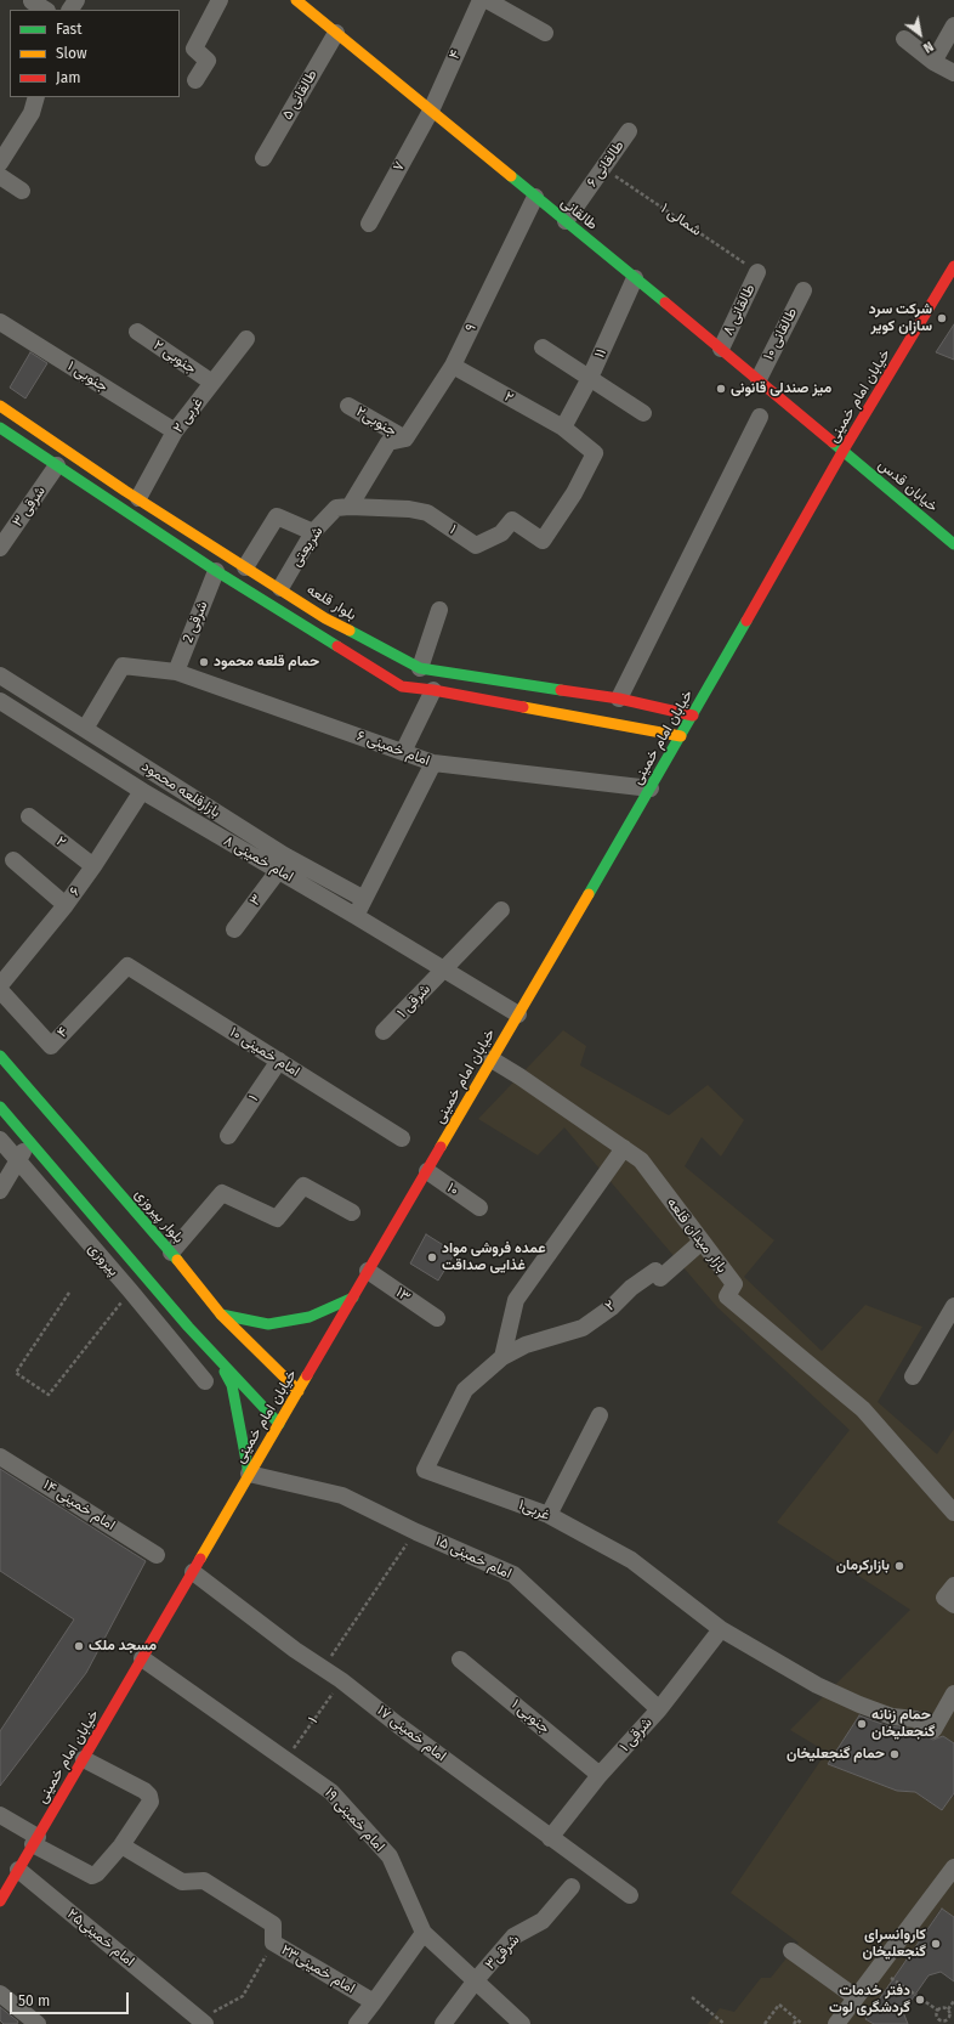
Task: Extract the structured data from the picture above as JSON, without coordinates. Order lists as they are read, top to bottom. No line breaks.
{"streets":{"main road":["طالقانی","خیابان امام خمینی","خیابان قدس","بلوار قلعه","بلوار پیروزی"],"street":["۴","طالقانی ۵","طالقانی ۶","۷","طالقانی ۸","۹","طالقانی ۱۰","۱۱","۲ جنوبی","۱ جنوبی","۲","۲ غربی","جنوبی۲","۳ شرقی","۱","شریعتی","2 شرقی","امام خمینی ۶","بازارقلعه محمود","امام خمینی ۸","۶","۳","۱ شرقی","امام خمینی ۱۰","۱۰","بازار میدان قلعه","پیروزی","۱۳","امام خمینی ۱۴","غربی۱","امام خمینی ۱۵","امام خمینی ۱۷","امام خمینی ۱۹","امام خمینی۲۵","شرقی۳","امام خمینی۲۳"],"path":["۱ شمالی"]},"crossings":[["۴","۷"],["۴","طالقانی"],["۴","امام خمینی ۱۰"],["طالقانی ۵","طالقانی"],["طالقانی ۶","طالقانی"],["طالقانی ۶","۱ شمالی"],["۷","طالقانی"],["طالقانی","طالقانی ۸"],["طالقانی","۹"],["طالقانی","طالقانی ۱۰"],["طالقانی","۱۱"],["طالقانی","خیابان امام خمینی"],["طالقانی","خیابان قدس"],["۱ شمالی","طالقانی ۸"],["۹","۲"],["۹","جنوبی۲"],["۱۱","۲"],["۲ جنوبی","۲ غربی"],["۱ جنوبی","۲ غربی"],["۱ جنوبی","۱ شرقی"],["خیابان امام خمینی","خیابان قدس"],["خیابان امام خمینی","بلوار قلعه"],["خیابان امام خمینی","امام خمینی ۶"],["خیابان امام خمینی","امام خمینی ۸"],["خیابان امام خمینی","۱۰"],["خیابان امام خمینی","بلوار پیروزی"],["خیابان امام خمینی","بازار میدان قلعه"],["خیابان امام خمینی","۱۳"],["خیابان امام خمینی","امام خمینی ۱۵"],["خیابان امام خمینی","امام خمینی ۱۷"],["خیابان امام خمینی","امام خمینی ۱۹"],["خیابان امام خمینی","امام خمینی۲۵"],["۲","۱"],["۲","۶"],["۲","بازار میدان قلعه"],["۲","غربی۱"],["۲ غربی","بلوار قلعه"],["۱","شریعتی"],["۱","امام خمینی ۱۰"],["۱","امام خمینی ۱۷"],["۱","امام خمینی ۱۹"],["شریعتی","بلوار قلعه"],["2 شرقی","امام خمینی ۶"],["امام خمینی ۶","بازارقلعه محمود"],["امام خمینی ۸","۶"],["امام خمینی ۸","۳"],["امام خمینی ۸","۱ شرقی"],["۱ شرقی","غربی۱"],["۱ شرقی","امام خمینی ۱۵"],["۱ شرقی","امام خمینی ۱۷"],["امام خمینی ۱۹","شرقی۳"]],"places":["شرکت سرد سازان کویر","میز صندلی قانونی","حمام قلعه محمود","عمده فروشی مواد غذایی صداقت","بازارکرمان","مسجد ملک","حمام زنانه گنجعلیخان","حمام گنجعلیخان","کاروانسرای گنجعلیخان","دفتر خدمات گردشگری لوت"],"legend":["Fast","Slow","Jam"],"scale_bar":"50 m","north":"bottom right"}
